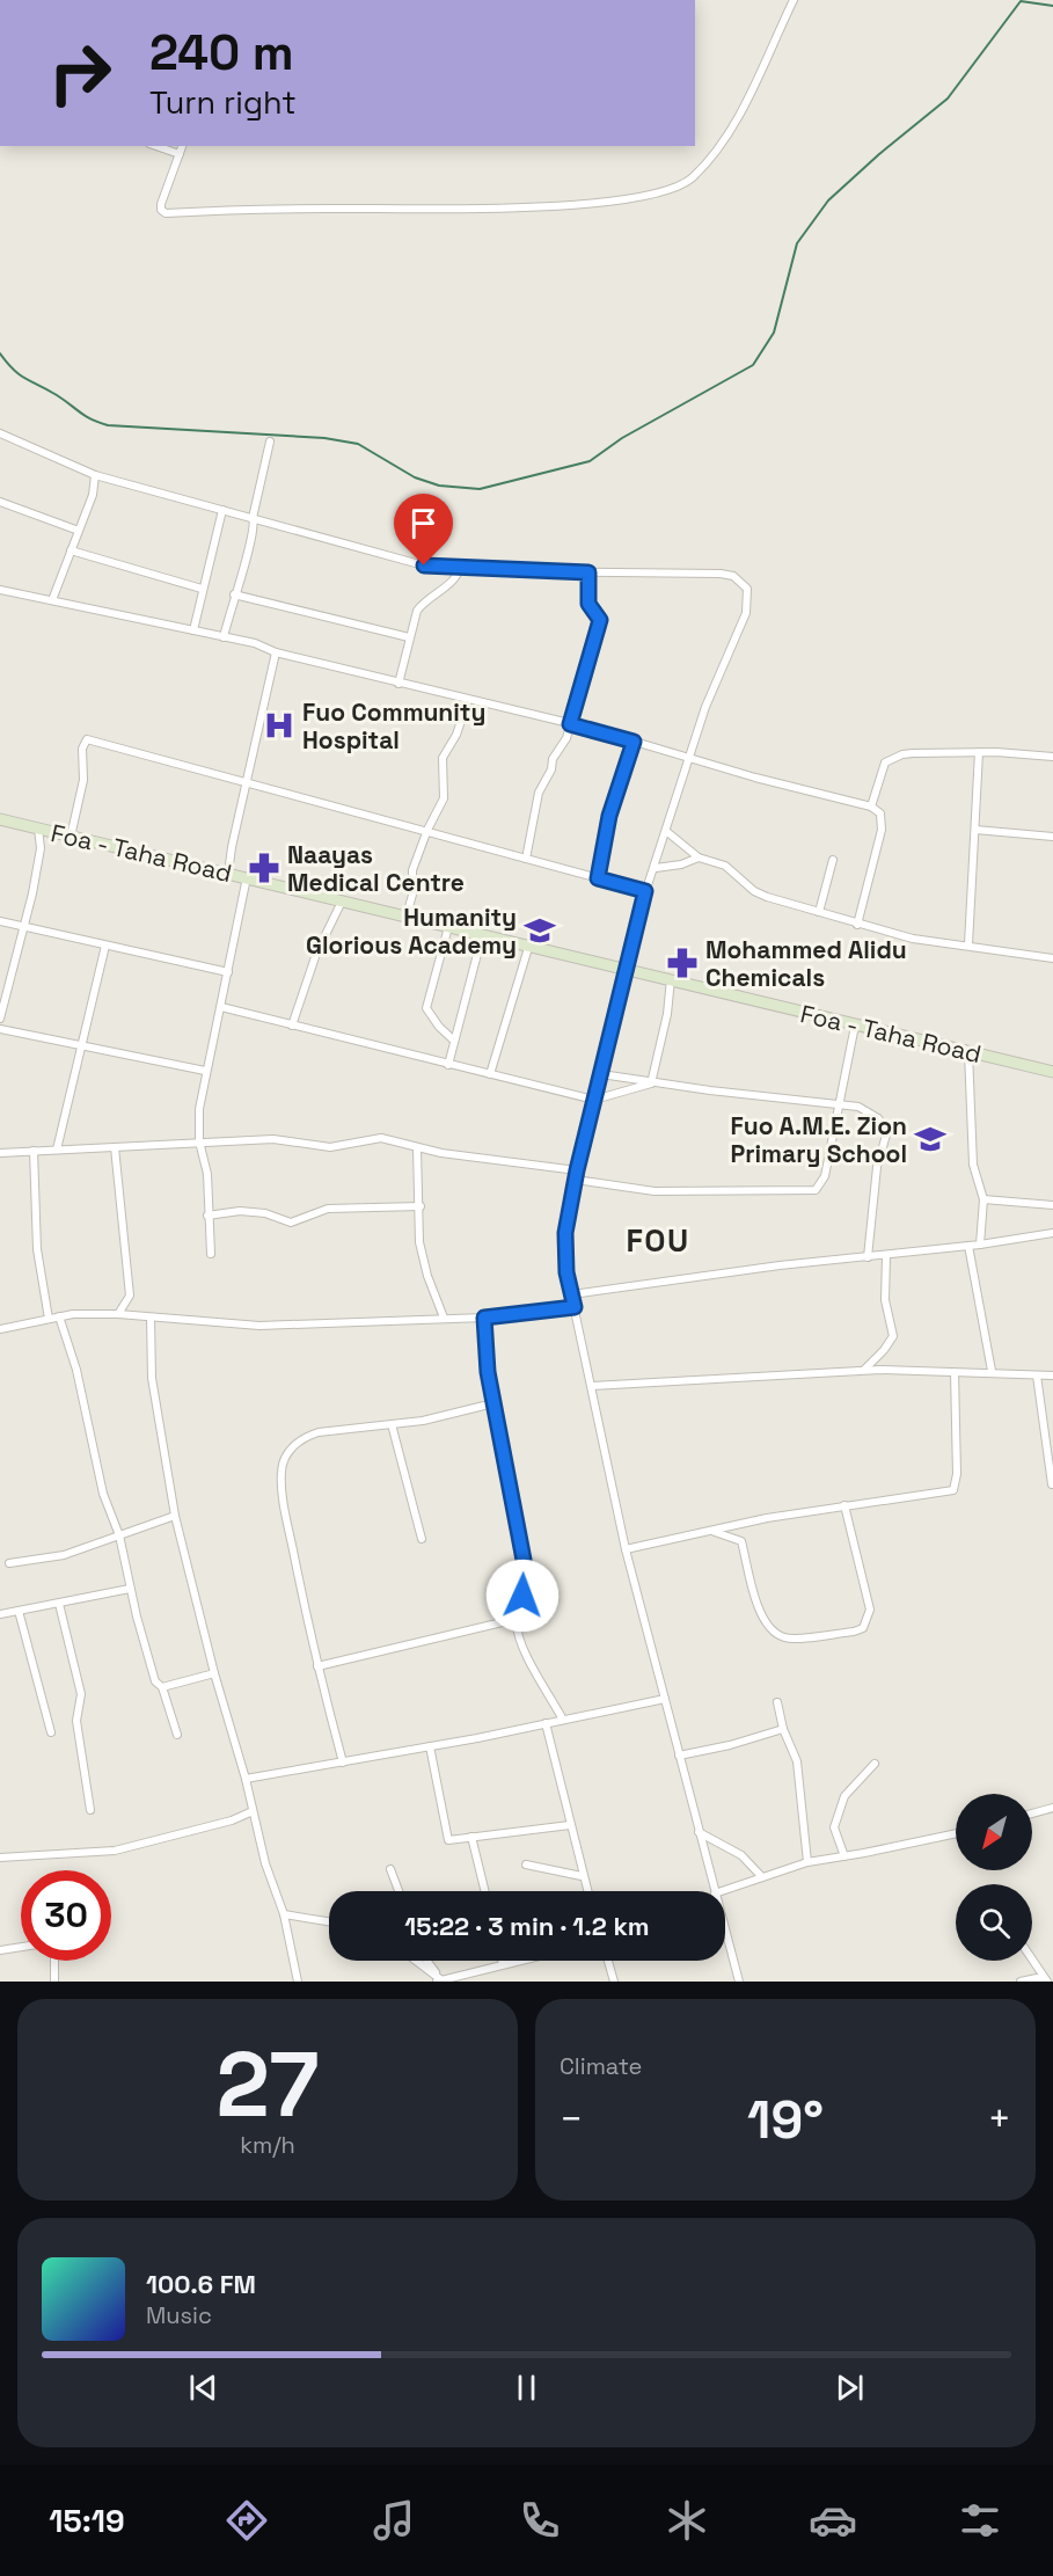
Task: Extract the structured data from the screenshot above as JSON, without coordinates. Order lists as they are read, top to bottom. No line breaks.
{"streets":{"street":["Foa - Taha Road"]},"districts":["FOU"],"places":{"hospital":["Fuo Community Hospital"],"pharmacy":["Naayas Medical Centre","Mohammed Alidu Chemicals"],"school or university":["Humanity Glorious Academy","Fuo A.M.E. Zion Primary School"]},"north":"bottom left","page":{"turn":["240 m","Turn right"],"limit":"30","trip":"15:22 · 3 min · 1.2 km","tile":[["27","km/h"],"Climate"],"heat":["−","19°","+"],"song":["100.6 FM","Music"],"tabs":"15:19"}}
